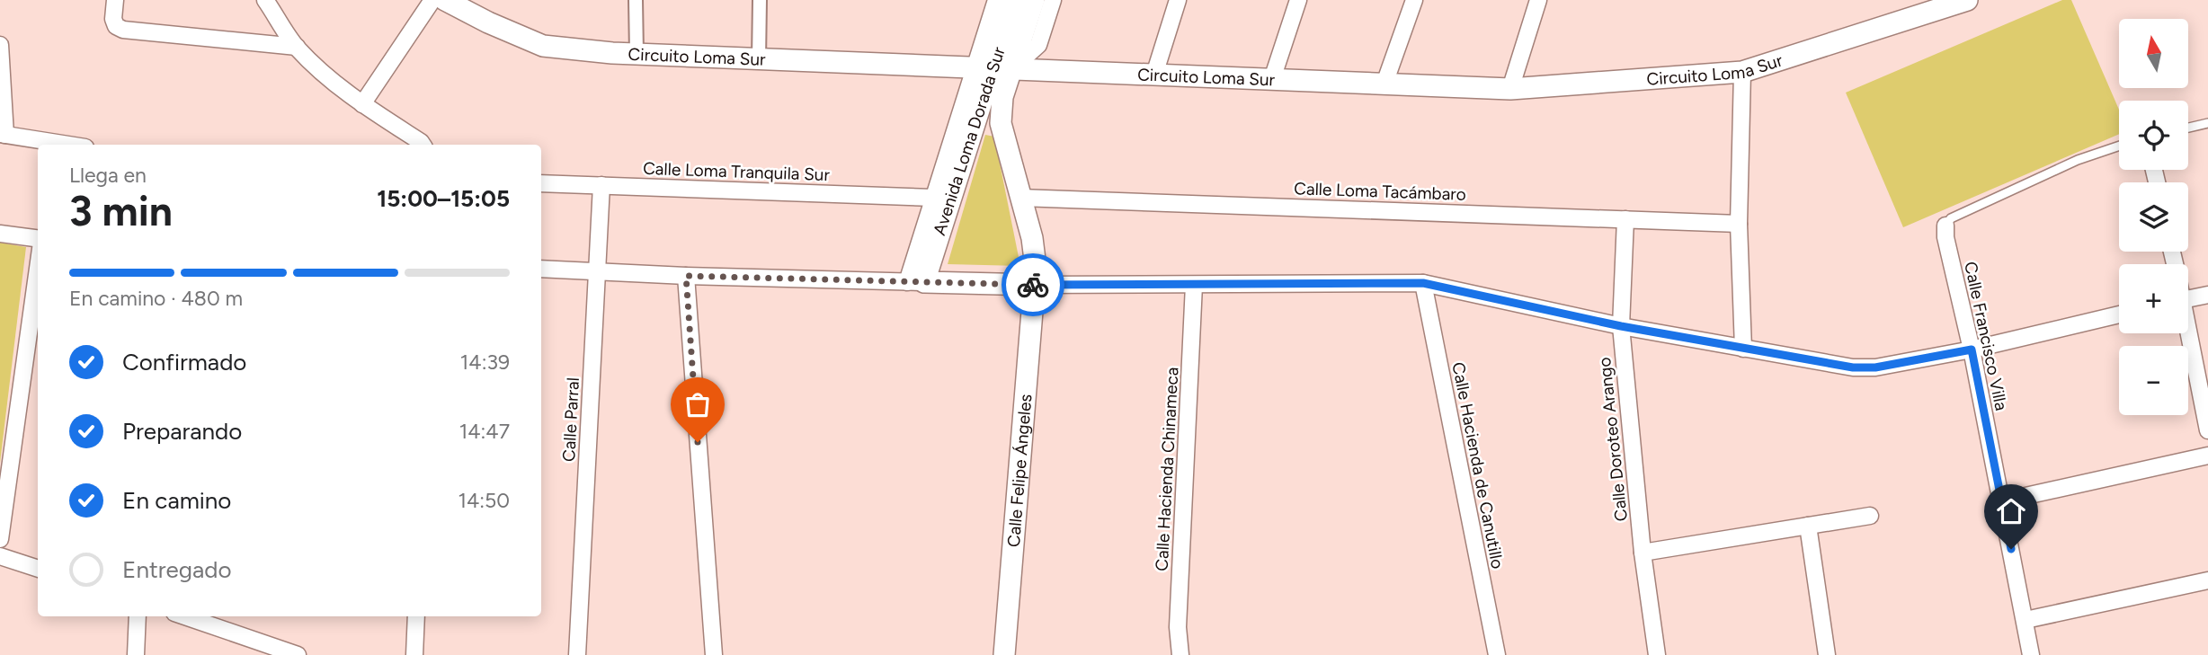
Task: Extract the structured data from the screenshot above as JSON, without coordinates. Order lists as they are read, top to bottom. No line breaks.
{"streets":{"street":["Circuito Loma Sur","Avenida Loma Dorada Sur","Calle Loma Tranquila Sur","Calle Loma Tacámbaro","Calle Francisco Villa","Calle Parral","Calle Doroteo Arango","Calle Hacienda de Canutillo","Calle Hacienda Chinameca","Calle Felipe Ángeles"]},"crossings":[["Circuito Loma Sur","Avenida Loma Dorada Sur"],["Avenida Loma Dorada Sur","Calle Loma Tranquila Sur"],["Avenida Loma Dorada Sur","Calle Loma Tacámbaro"],["Avenida Loma Dorada Sur","Calle Felipe Ángeles"],["Calle Loma Tranquila Sur","Calle Parral"],["Calle Loma Tacámbaro","Calle Doroteo Arango"]],"north":"top","page":{"map_buttons":["+","−"],"heading":["3 min","Llega en","15:00–15:05"],"bar":"En camino · 480 m","list":[["Confirmado","14:39"],["Preparando","14:47"],["En camino","14:50"],"Entregado"]}}
